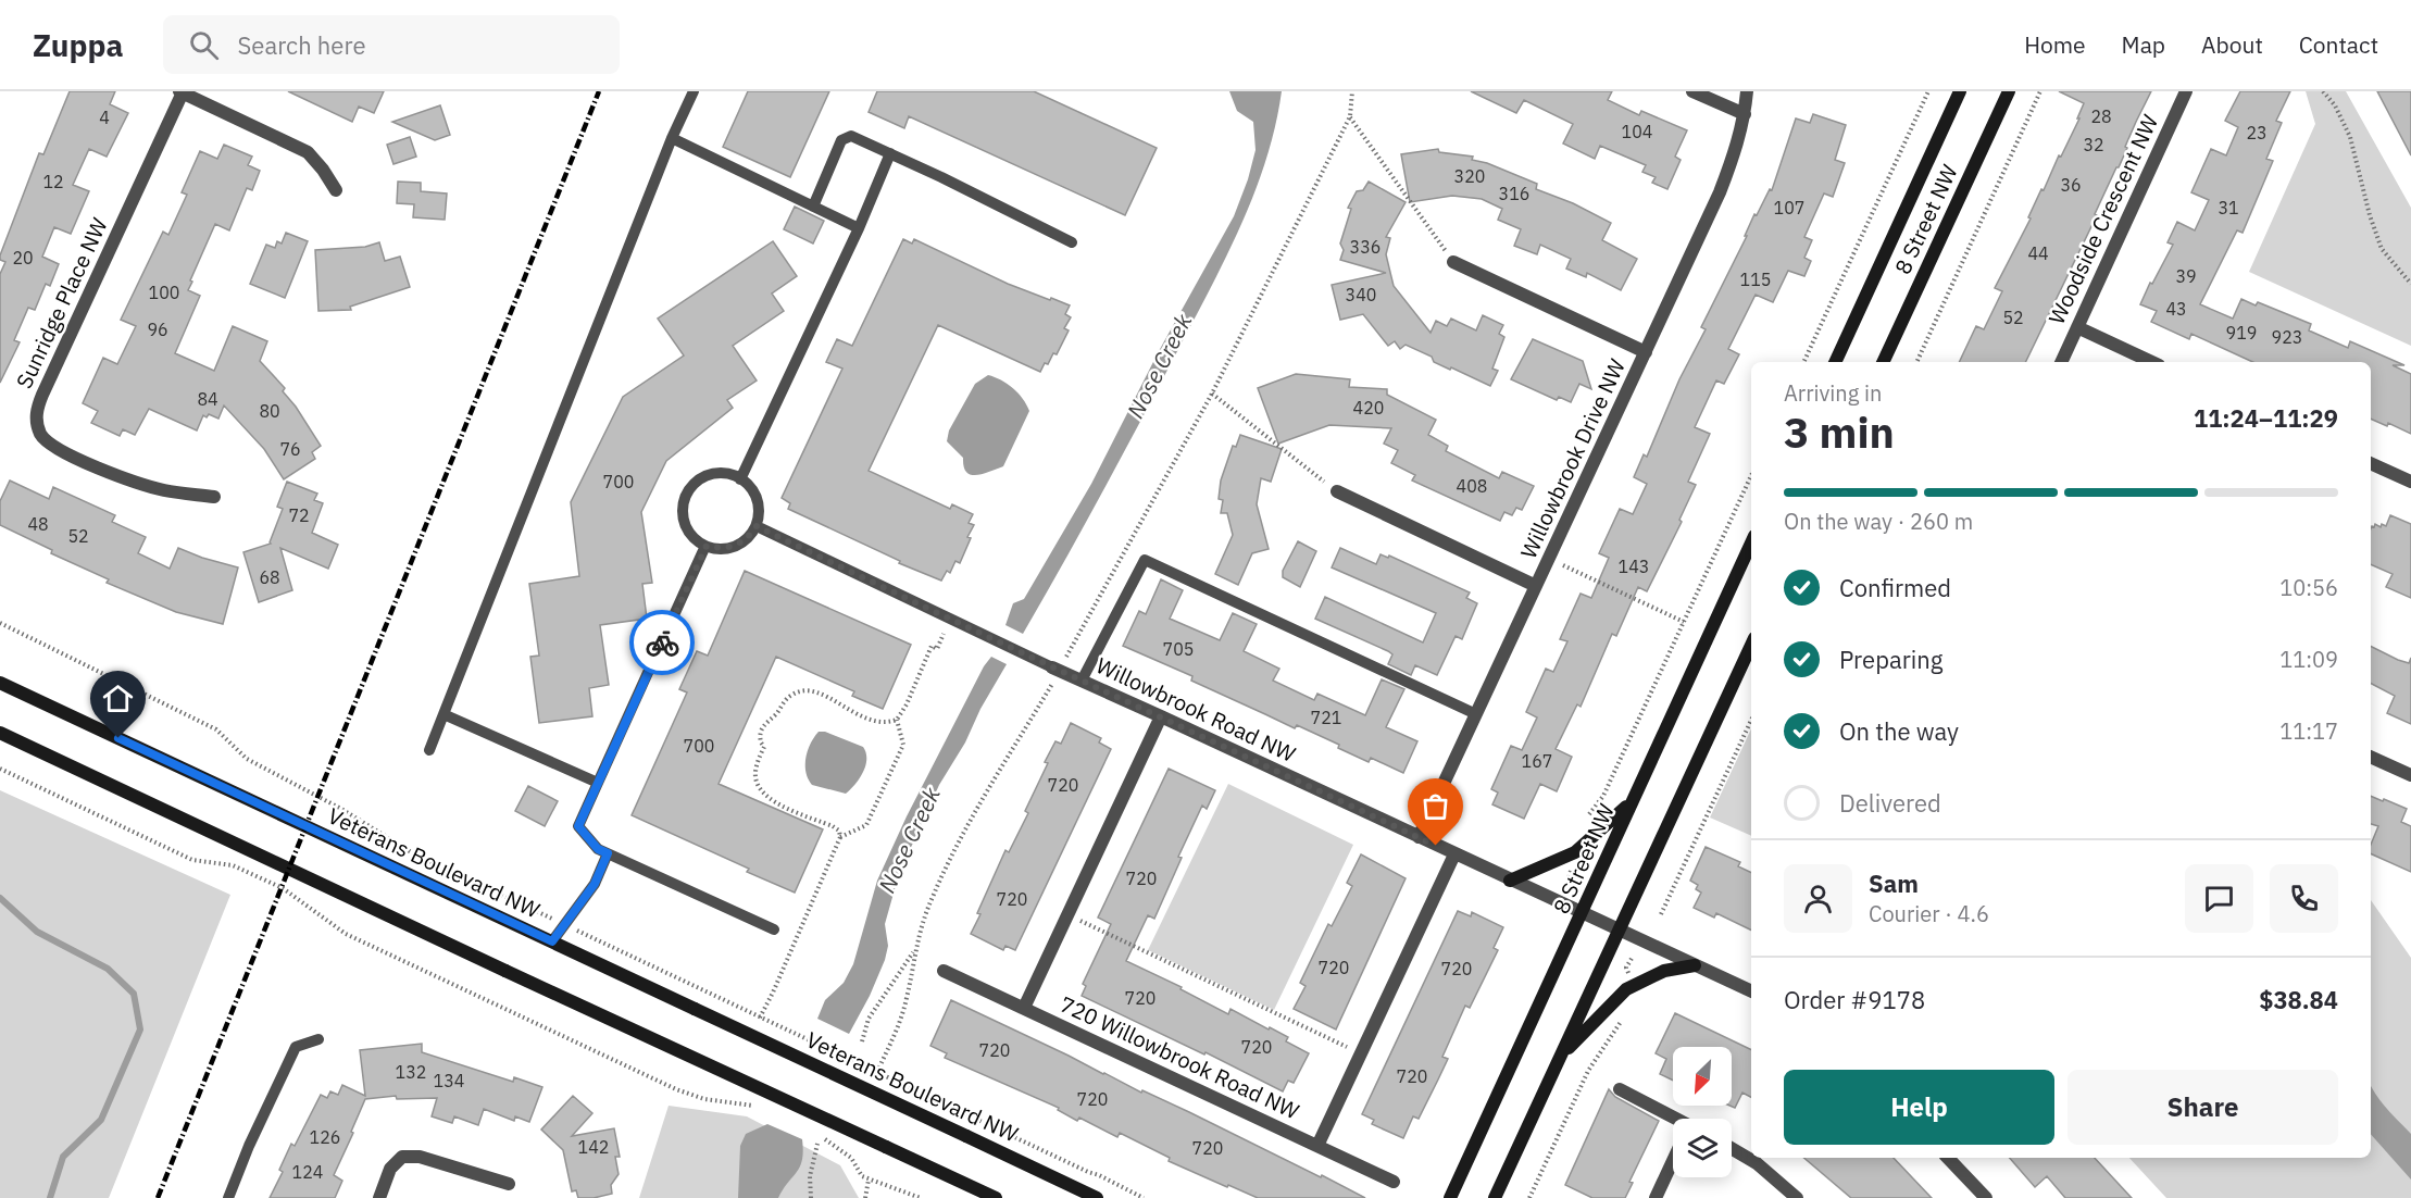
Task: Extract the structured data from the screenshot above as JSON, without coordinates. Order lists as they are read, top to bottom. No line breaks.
{"streets":{"main road":["8 Street NW","Veterans Boulevard NW"],"street":["Woodside Crescent NW","Sunridge Place NW","Willowbrook Drive NW","Willowbrook Road NW","720 Willowbrook Road NW"]},"crossings":[["8 Street NW","Willowbrook Road NW"],["Willowbrook Drive NW","Willowbrook Road NW"],["Willowbrook Road NW","720 Willowbrook Road NW"]],"water":["Nose Creek"],"house_numbers":["28","4","104","23","32","320","12","36","316","107","31","336","44","20","39","115","100","340","43","52","96","919","923","84","420","80","76","700","408","72","48","52","143","68","705","721","700","167","720","720","720","720","720","720","720","720","132","720","134","720","126","142","720","124"],"north":"bottom left","page":{"header":"Zuppa","search":"Search here","nav":["Home","Map","About","Contact"],"heading":["3 min","Arriving in","11:24–11:29"],"panel":["Sam","Courier · 4.6","Order #9178","$38.84"],"bar":"On the way · 260 m","list":[["Confirmed","10:56"],["Preparing","11:09"],["On the way","11:17"],"Delivered"],"buttons":["Help","Share"]}}
